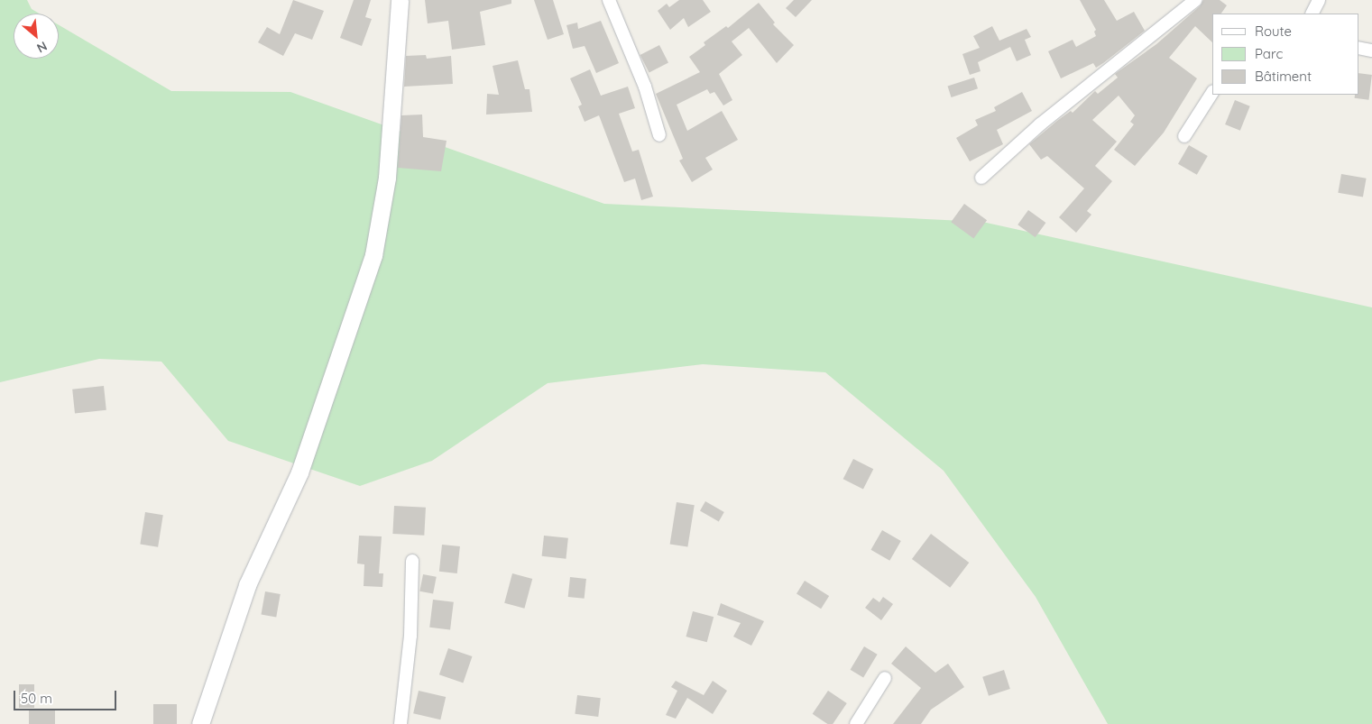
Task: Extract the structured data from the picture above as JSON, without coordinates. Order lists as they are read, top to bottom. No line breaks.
{"legend":["Route","Parc","Bâtiment"],"scale_bar":"50 m","north":"bottom right"}
